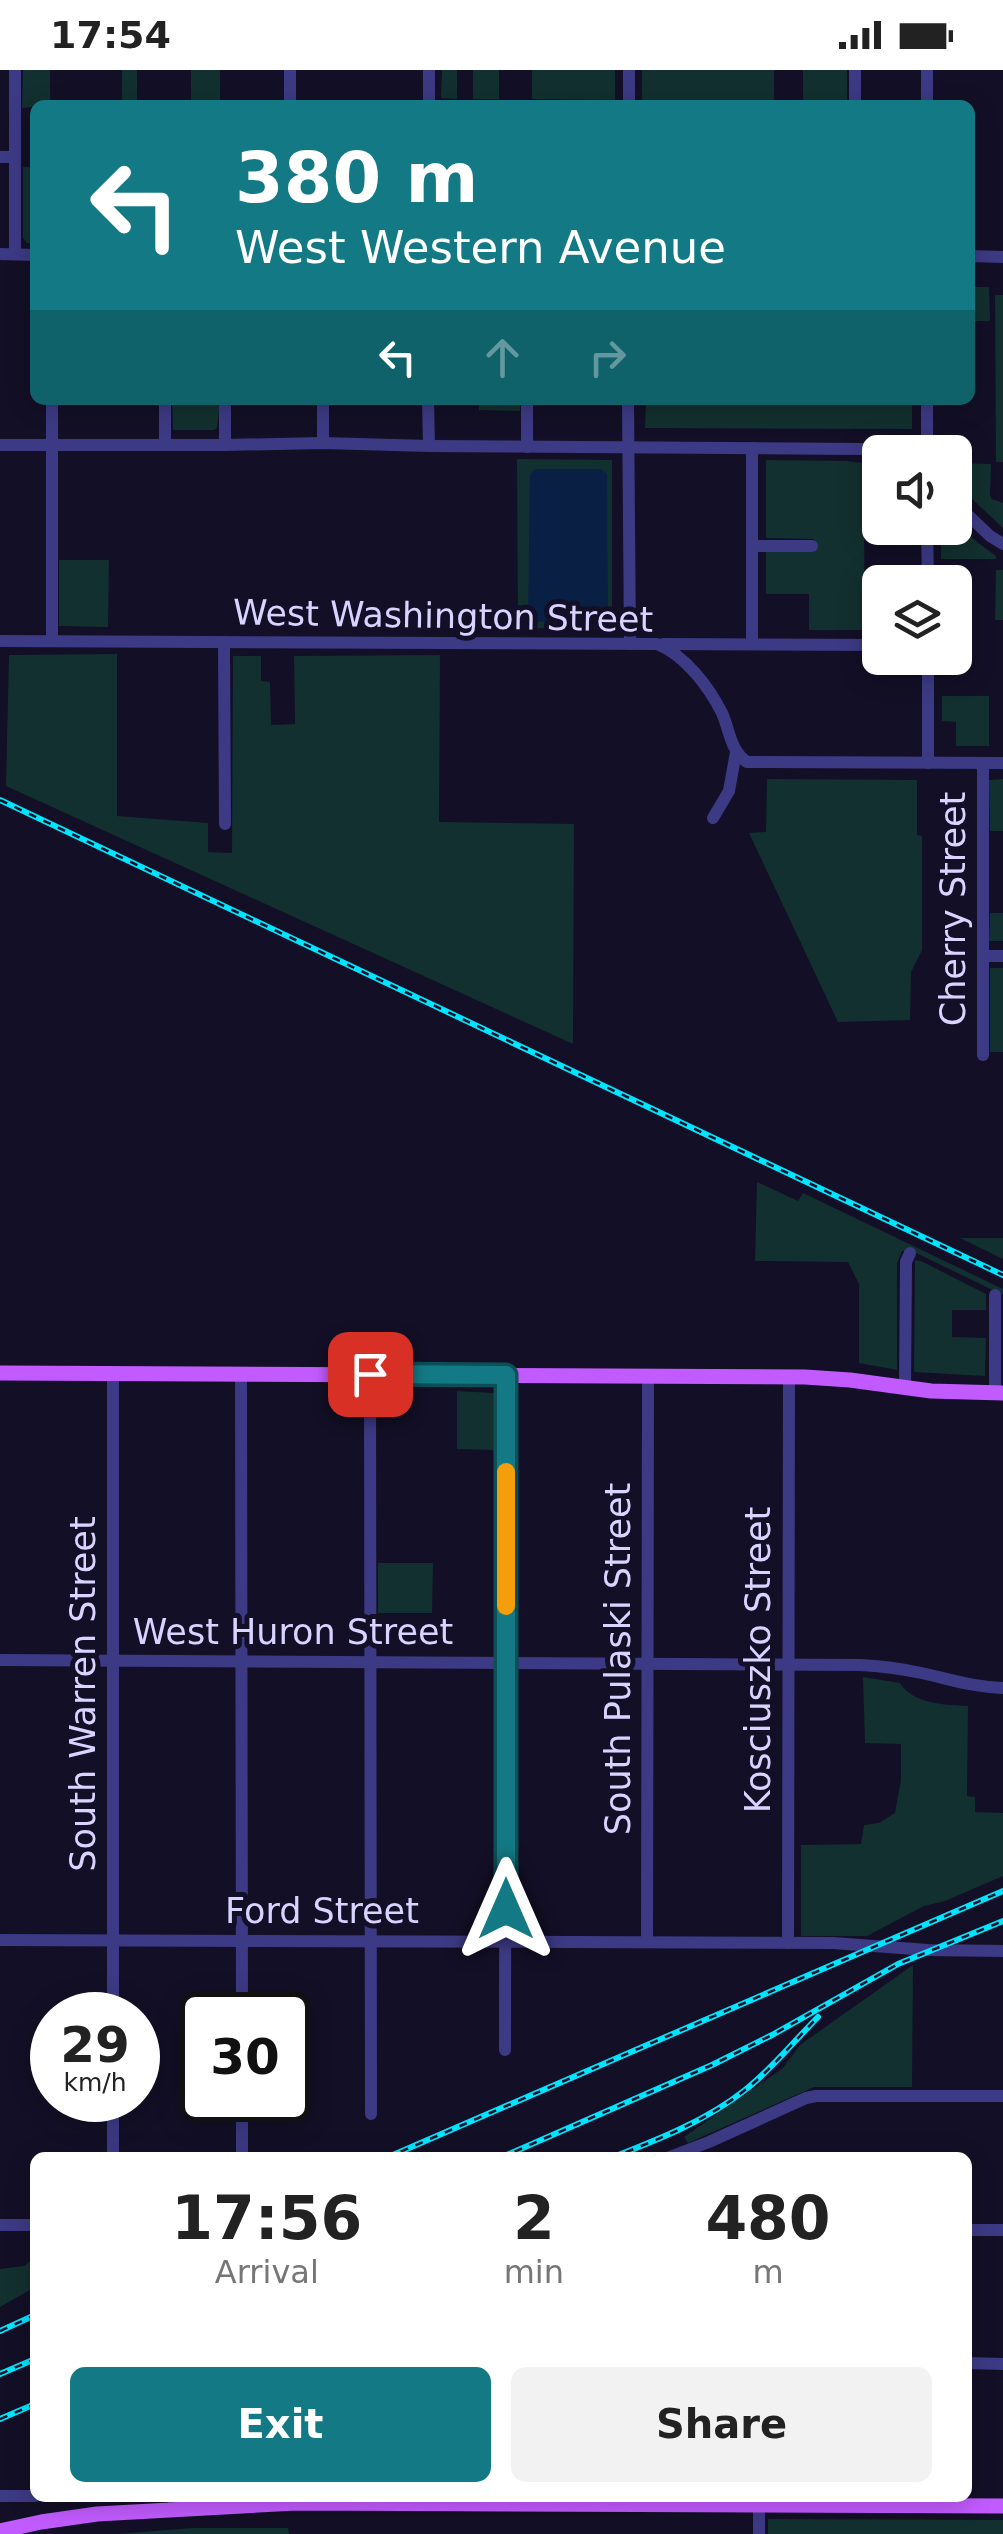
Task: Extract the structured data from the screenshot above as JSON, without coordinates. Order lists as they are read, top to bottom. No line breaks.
{"streets":{"street":["West Washington Street","Cherry Street","West Huron Street","South Pulaski Street","Kosciuszko Street","South Warren Street","Ford Street"]},"crossings":[["West Huron Street","South Pulaski Street"],["West Huron Street","Kosciuszko Street"],["West Huron Street","South Warren Street"],["South Pulaski Street","Ford Street"],["Kosciuszko Street","Ford Street"],["South Warren Street","Ford Street"]],"page":{"status":"17:54","turn":["380 m","West Western Avenue"],"speed":"29 km/h","limit":"30","eta":["17:56","Arrival","2","min","480","m"],"buttons":["Exit","Share"]}}
